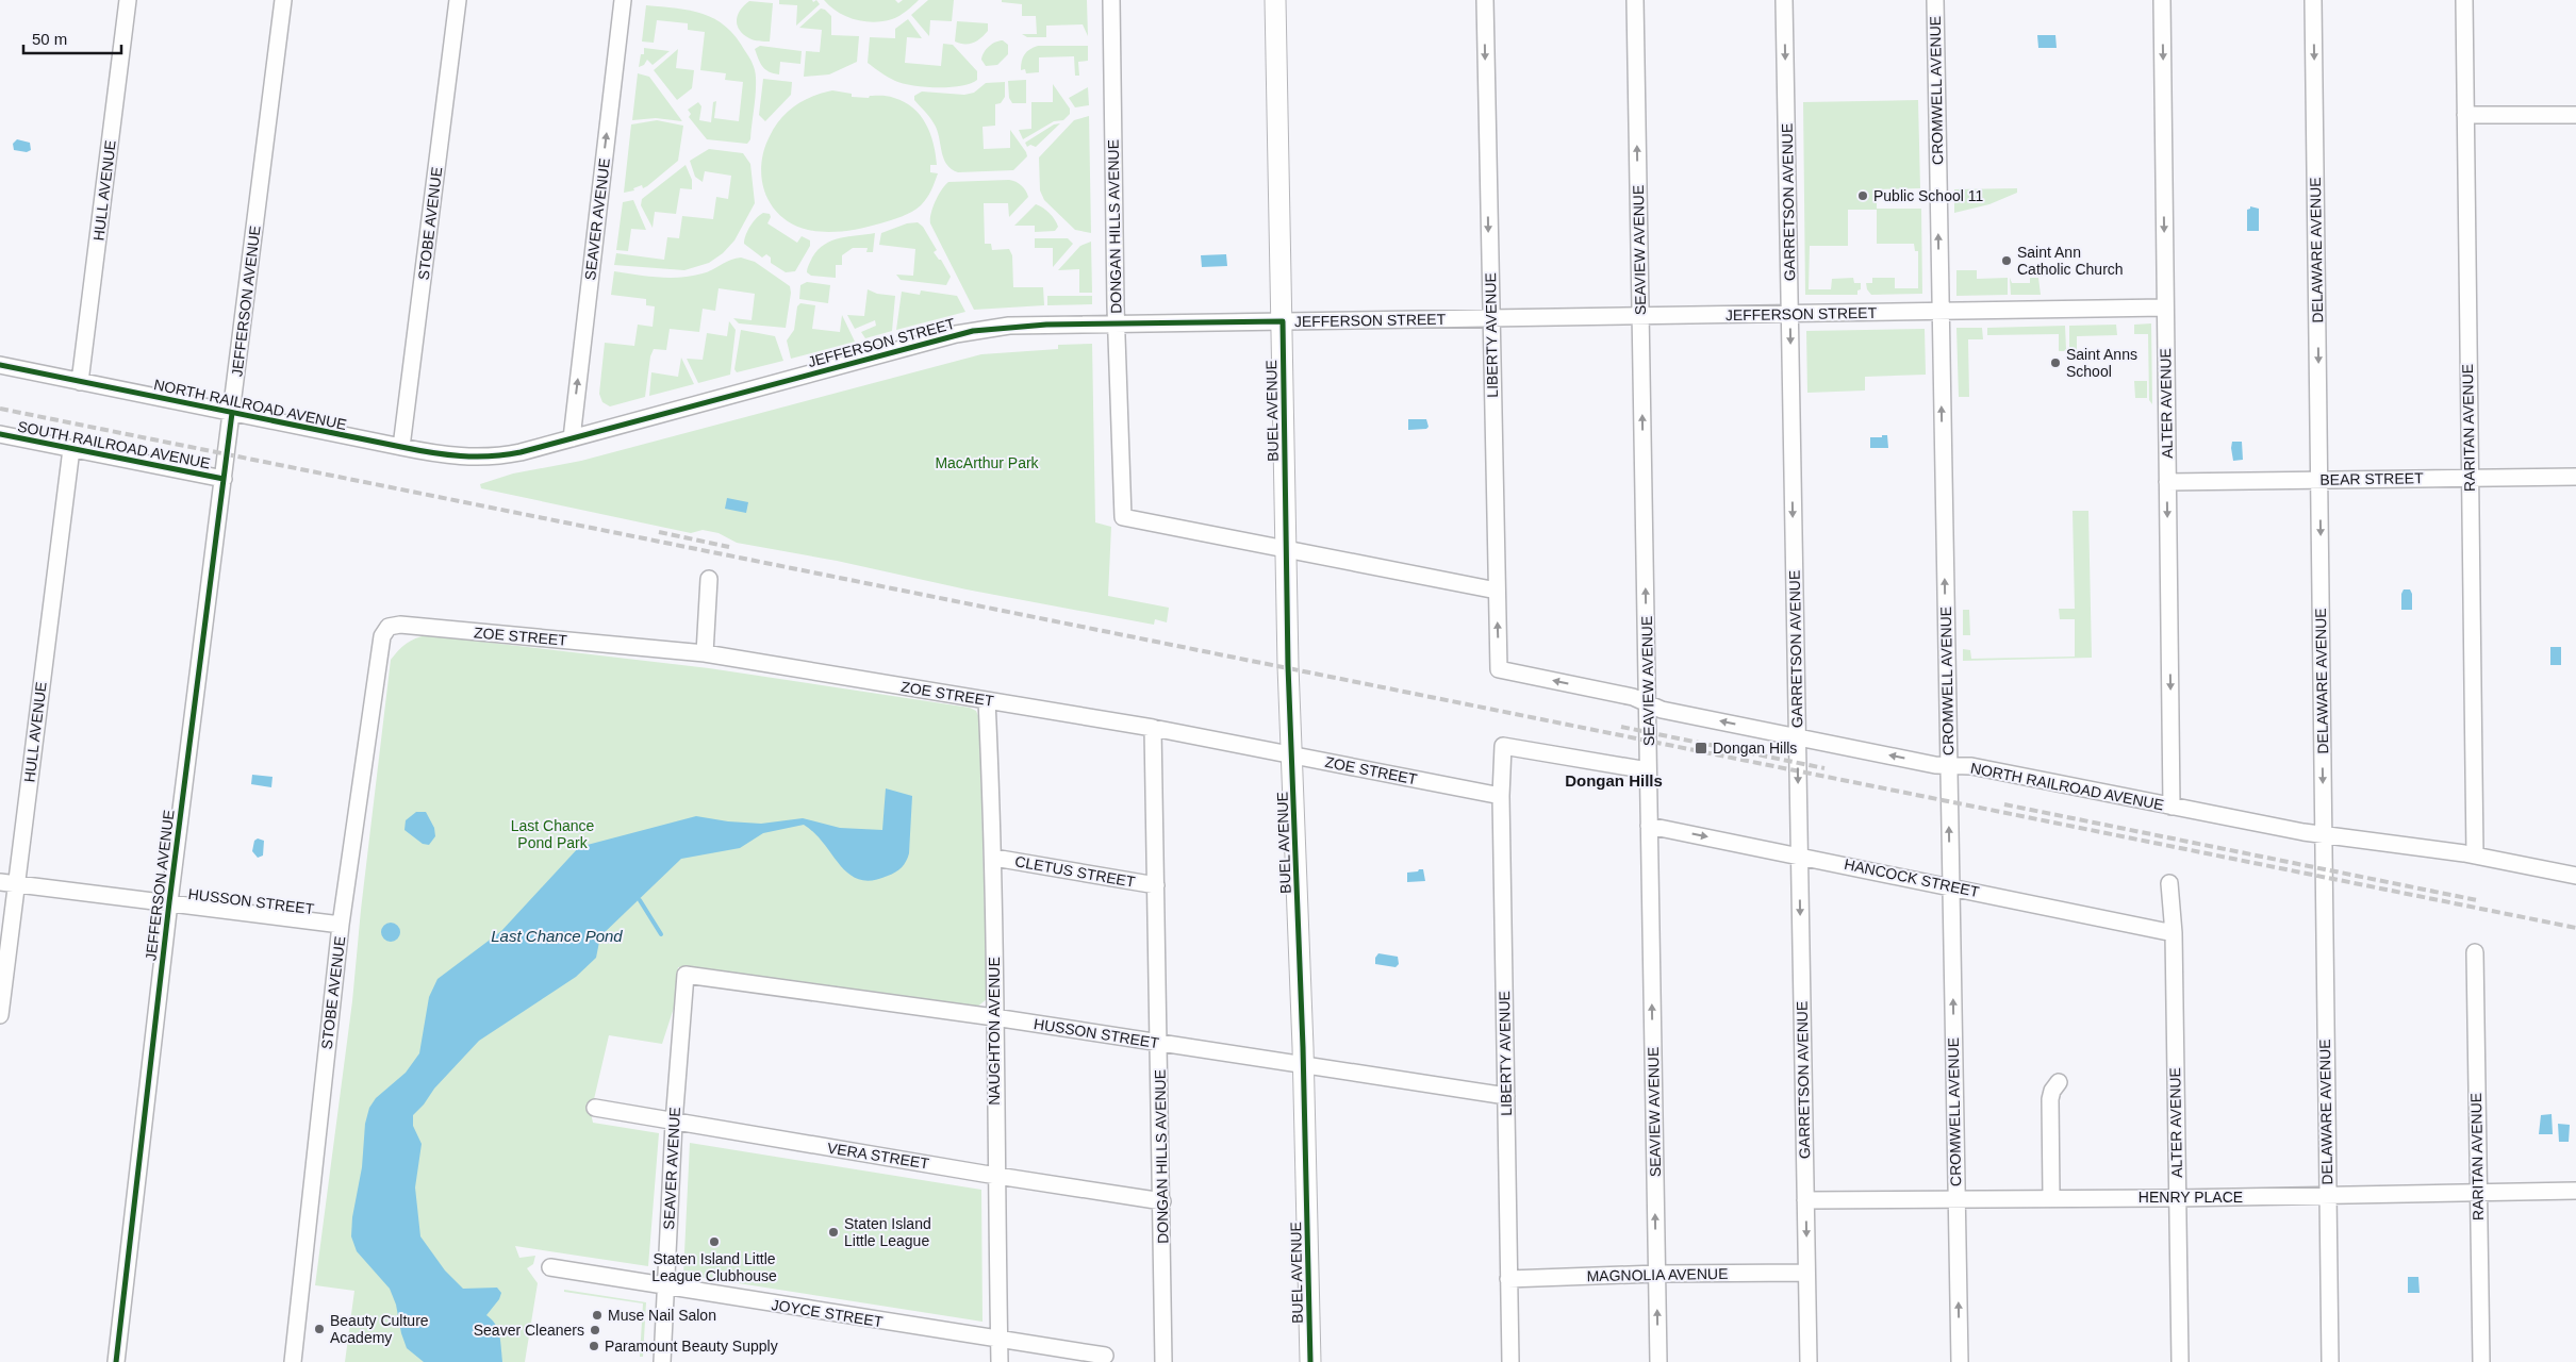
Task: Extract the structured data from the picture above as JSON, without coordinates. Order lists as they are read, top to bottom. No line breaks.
{"streets":{"street":["CROMWELL AVENUE","HULL AVENUE","GARRETSON AVENUE","SEAVER AVENUE","STOBE AVENUE","DONGAN HILLS AVENUE","SEAVIEW AVENUE","DELAWARE AVENUE","JEFFERSON AVENUE","JEFFERSON STREET","LIBERTY AVENUE","ALTER AVENUE","NORTH RAILROAD AVENUE","BUEL AVENUE","RARITAN AVENUE","SOUTH RAILROAD AVENUE","BEAR STREET","ZOE STREET","CLETUS STREET","HANCOCK STREET","HUSSON STREET","NAUGHTON AVENUE","VERA STREET","HENRY PLACE","MAGNOLIA AVENUE","JOYCE STREET"]},"crossings":[["CROMWELL AVENUE","JEFFERSON STREET"],["CROMWELL AVENUE","NORTH RAILROAD AVENUE"],["CROMWELL AVENUE","HANCOCK STREET"],["CROMWELL AVENUE","HENRY PLACE"],["HULL AVENUE","NORTH RAILROAD AVENUE"],["HULL AVENUE","SOUTH RAILROAD AVENUE"],["HULL AVENUE","HUSSON STREET"],["GARRETSON AVENUE","JEFFERSON STREET"],["GARRETSON AVENUE","NORTH RAILROAD AVENUE"],["GARRETSON AVENUE","HANCOCK STREET"],["GARRETSON AVENUE","HENRY PLACE"],["GARRETSON AVENUE","MAGNOLIA AVENUE"],["SEAVER AVENUE","JEFFERSON STREET"],["SEAVER AVENUE","HUSSON STREET"],["SEAVER AVENUE","VERA STREET"],["SEAVER AVENUE","JOYCE STREET"],["STOBE AVENUE","NORTH RAILROAD AVENUE"],["STOBE AVENUE","ZOE STREET"],["STOBE AVENUE","HUSSON STREET"],["DONGAN HILLS AVENUE","JEFFERSON STREET"],["DONGAN HILLS AVENUE","BUEL AVENUE"],["DONGAN HILLS AVENUE","ZOE STREET"],["DONGAN HILLS AVENUE","CLETUS STREET"],["DONGAN HILLS AVENUE","HUSSON STREET"],["DONGAN HILLS AVENUE","VERA STREET"],["SEAVIEW AVENUE","JEFFERSON STREET"],["SEAVIEW AVENUE","LIBERTY AVENUE"],["SEAVIEW AVENUE","NORTH RAILROAD AVENUE"],["SEAVIEW AVENUE","HANCOCK STREET"],["SEAVIEW AVENUE","MAGNOLIA AVENUE"],["DELAWARE AVENUE","NORTH RAILROAD AVENUE"],["DELAWARE AVENUE","BEAR STREET"],["DELAWARE AVENUE","HENRY PLACE"],["JEFFERSON AVENUE","NORTH RAILROAD AVENUE"],["JEFFERSON AVENUE","SOUTH RAILROAD AVENUE"],["JEFFERSON AVENUE","HUSSON STREET"],["JEFFERSON STREET","LIBERTY AVENUE"],["JEFFERSON STREET","ALTER AVENUE"],["JEFFERSON STREET","NORTH RAILROAD AVENUE"],["JEFFERSON STREET","BUEL AVENUE"],["LIBERTY AVENUE","NORTH RAILROAD AVENUE"],["LIBERTY AVENUE","ZOE STREET"],["LIBERTY AVENUE","HUSSON STREET"],["LIBERTY AVENUE","MAGNOLIA AVENUE"],["ALTER AVENUE","NORTH RAILROAD AVENUE"],["ALTER AVENUE","BEAR STREET"],["ALTER AVENUE","HANCOCK STREET"],["ALTER AVENUE","HENRY PLACE"],["NORTH RAILROAD AVENUE","RARITAN AVENUE"],["BUEL AVENUE","ZOE STREET"],["BUEL AVENUE","HUSSON STREET"],["RARITAN AVENUE","BEAR STREET"],["RARITAN AVENUE","HENRY PLACE"],["ZOE STREET","NAUGHTON AVENUE"],["CLETUS STREET","NAUGHTON AVENUE"],["HUSSON STREET","NAUGHTON AVENUE"],["NAUGHTON AVENUE","VERA STREET"],["NAUGHTON AVENUE","JOYCE STREET"]],"one_way":["CROMWELL AVENUE","GARRETSON AVENUE","SEAVER AVENUE","SEAVIEW AVENUE","DELAWARE AVENUE","ALTER AVENUE"],"districts":["Dongan Hills"],"water":["Last Chance Pond"],"parks":["MacArthur Park","Last Chance Pond Park"],"places":{"other":["Public School 11","Saint Ann Catholic Church","Saint Anns School","Staten Island Little League","Staten Island Little League Clubhouse","Muse Nail Salon","Beauty Culture Academy","Seaver Cleaners","Paramount Beauty Supply"],"transit":["Dongan Hills"]},"scale_bar":"50 m"}
